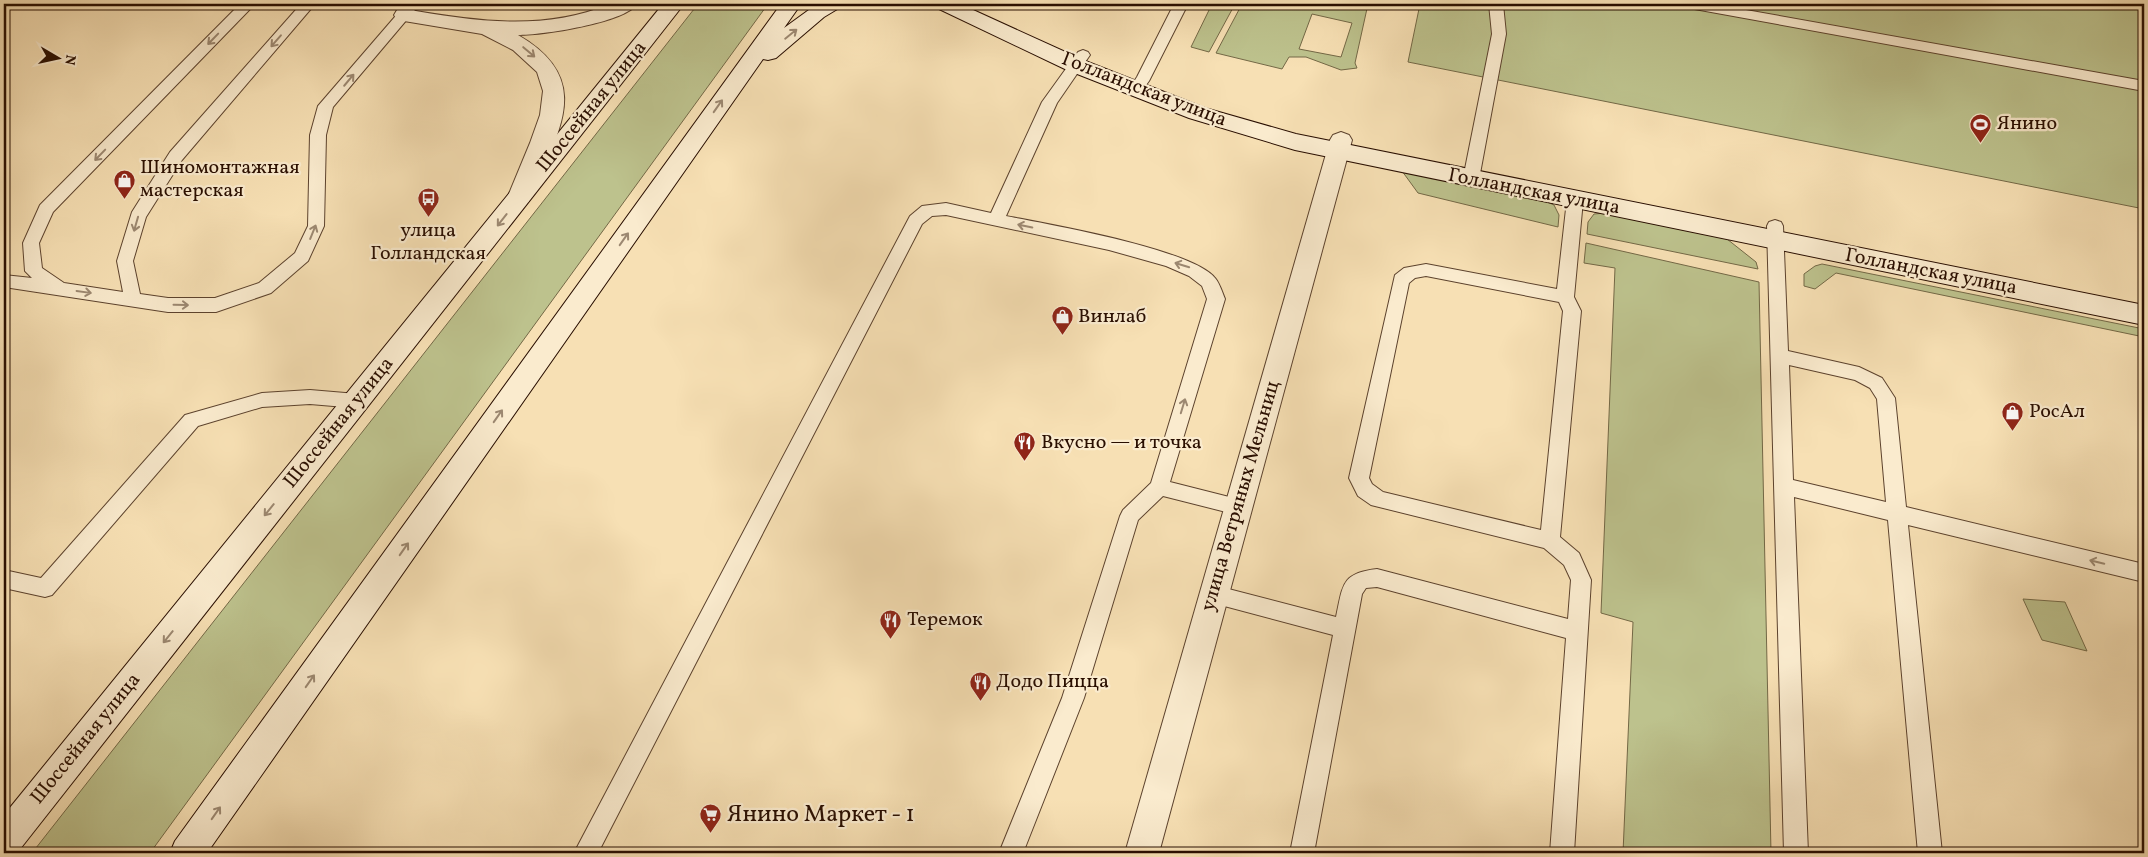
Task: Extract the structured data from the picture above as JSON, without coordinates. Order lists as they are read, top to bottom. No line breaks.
{"streets":{"street":["Голландская улица","Шоссейная улица","улица Ветряных Мельниц"]},"crossings":[["Голландская улица","улица Ветряных Мельниц"]],"places":{"sports":["Янино"],"shop":["Шиномонтажная мастерская","Винлаб","РосАл"],"bus stop":["улица Голландская"],"restaurant":["Вкусно — и точка","Теремок","Додо Пицца"],"supermarket":["Янино Маркет - 1"]},"north":"right"}
